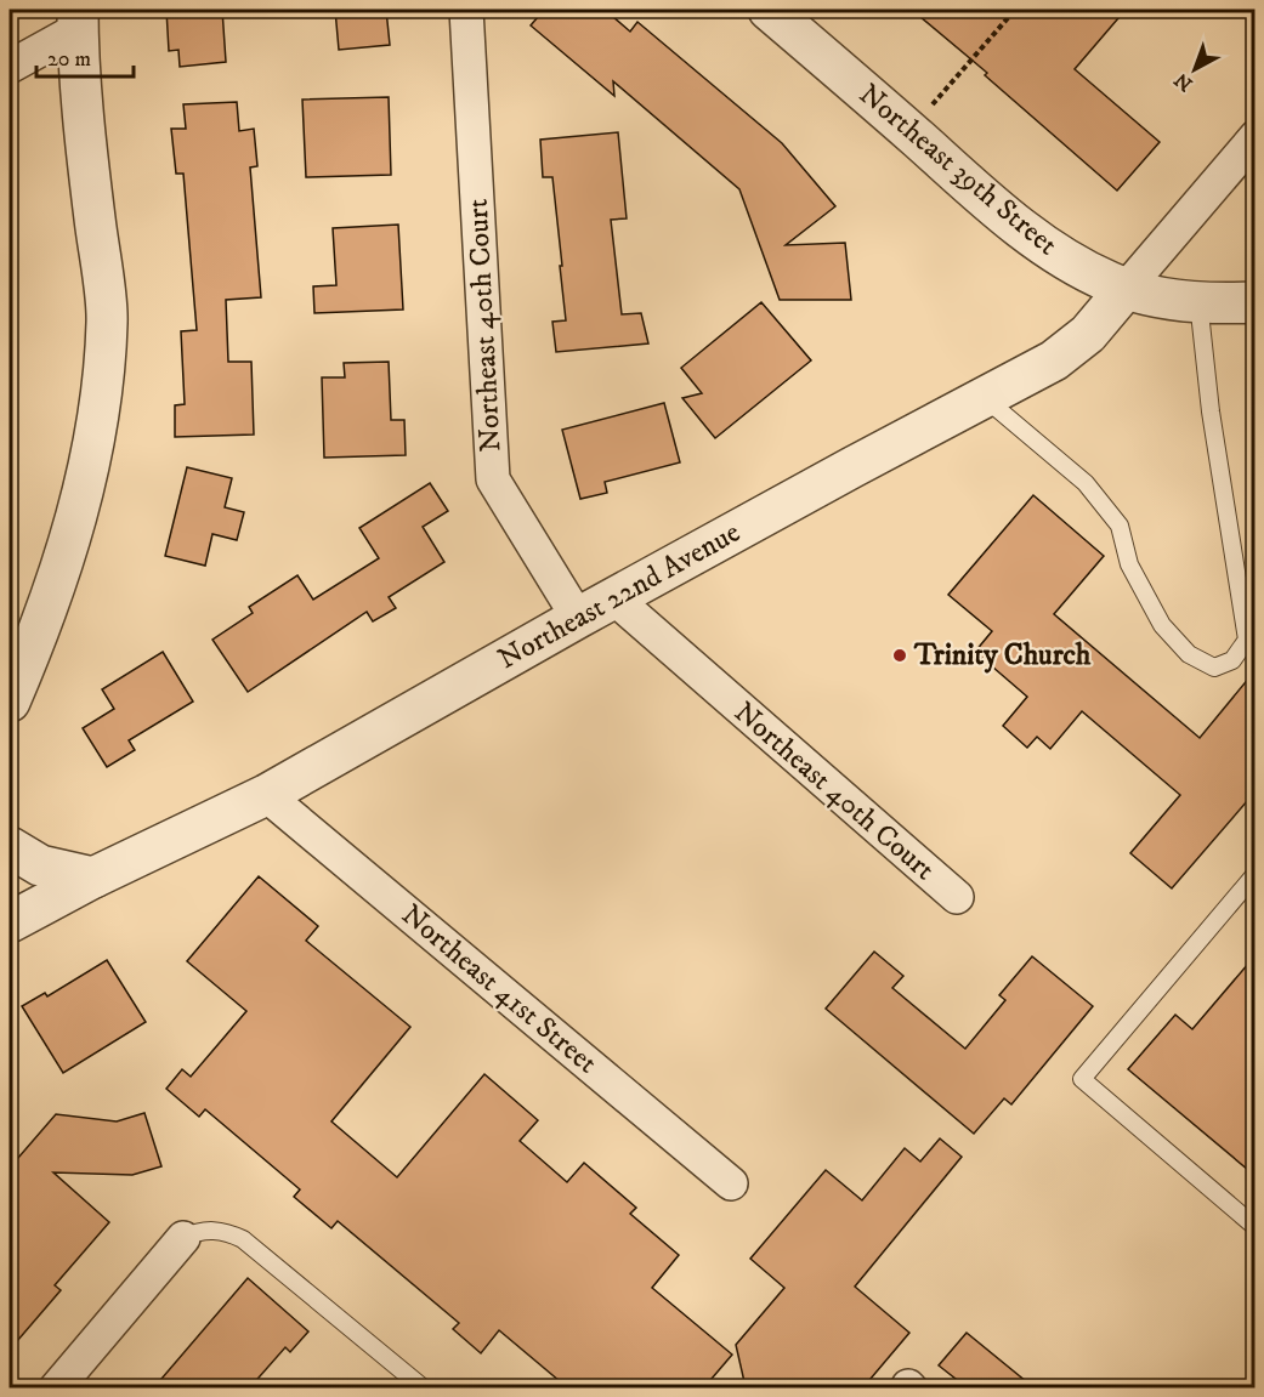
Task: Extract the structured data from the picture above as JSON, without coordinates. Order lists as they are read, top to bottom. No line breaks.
{"streets":{"street":["Northeast 39th Street","Northeast 40th Court","Northeast 22nd Avenue","Northeast 41st Street"]},"crossings":[["Northeast 39th Street","Northeast 22nd Avenue"],["Northeast 40th Court","Northeast 22nd Avenue"],["Northeast 22nd Avenue","Northeast 41st Street"]],"places":["Trinity Church"],"scale_bar":"20 m","north":"bottom left"}
